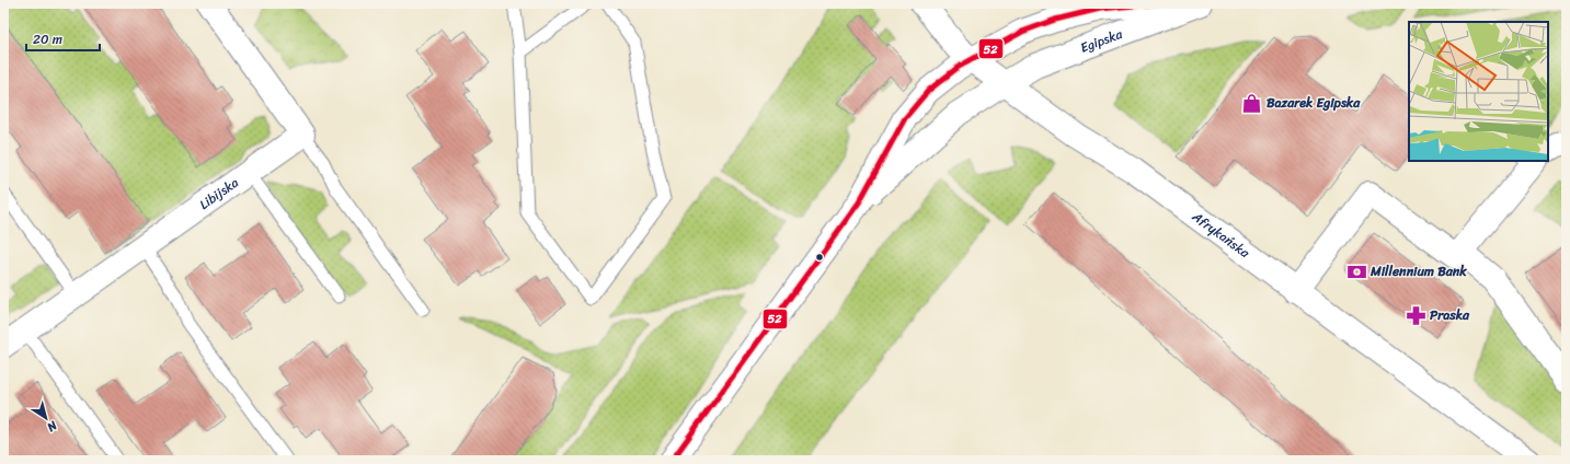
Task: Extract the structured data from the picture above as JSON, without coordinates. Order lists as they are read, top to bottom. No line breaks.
{"streets":{"street":["Egipska","Libijska","Afrykańska"]},"crossings":[["Egipska","Afrykańska"]],"places":{"shop":["Bazarek Egipska"],"bank":["Millennium Bank"],"pharmacy":["Praska"]},"lines":["transit line 52"],"scale_bar":"20 m","north":"bottom right"}
